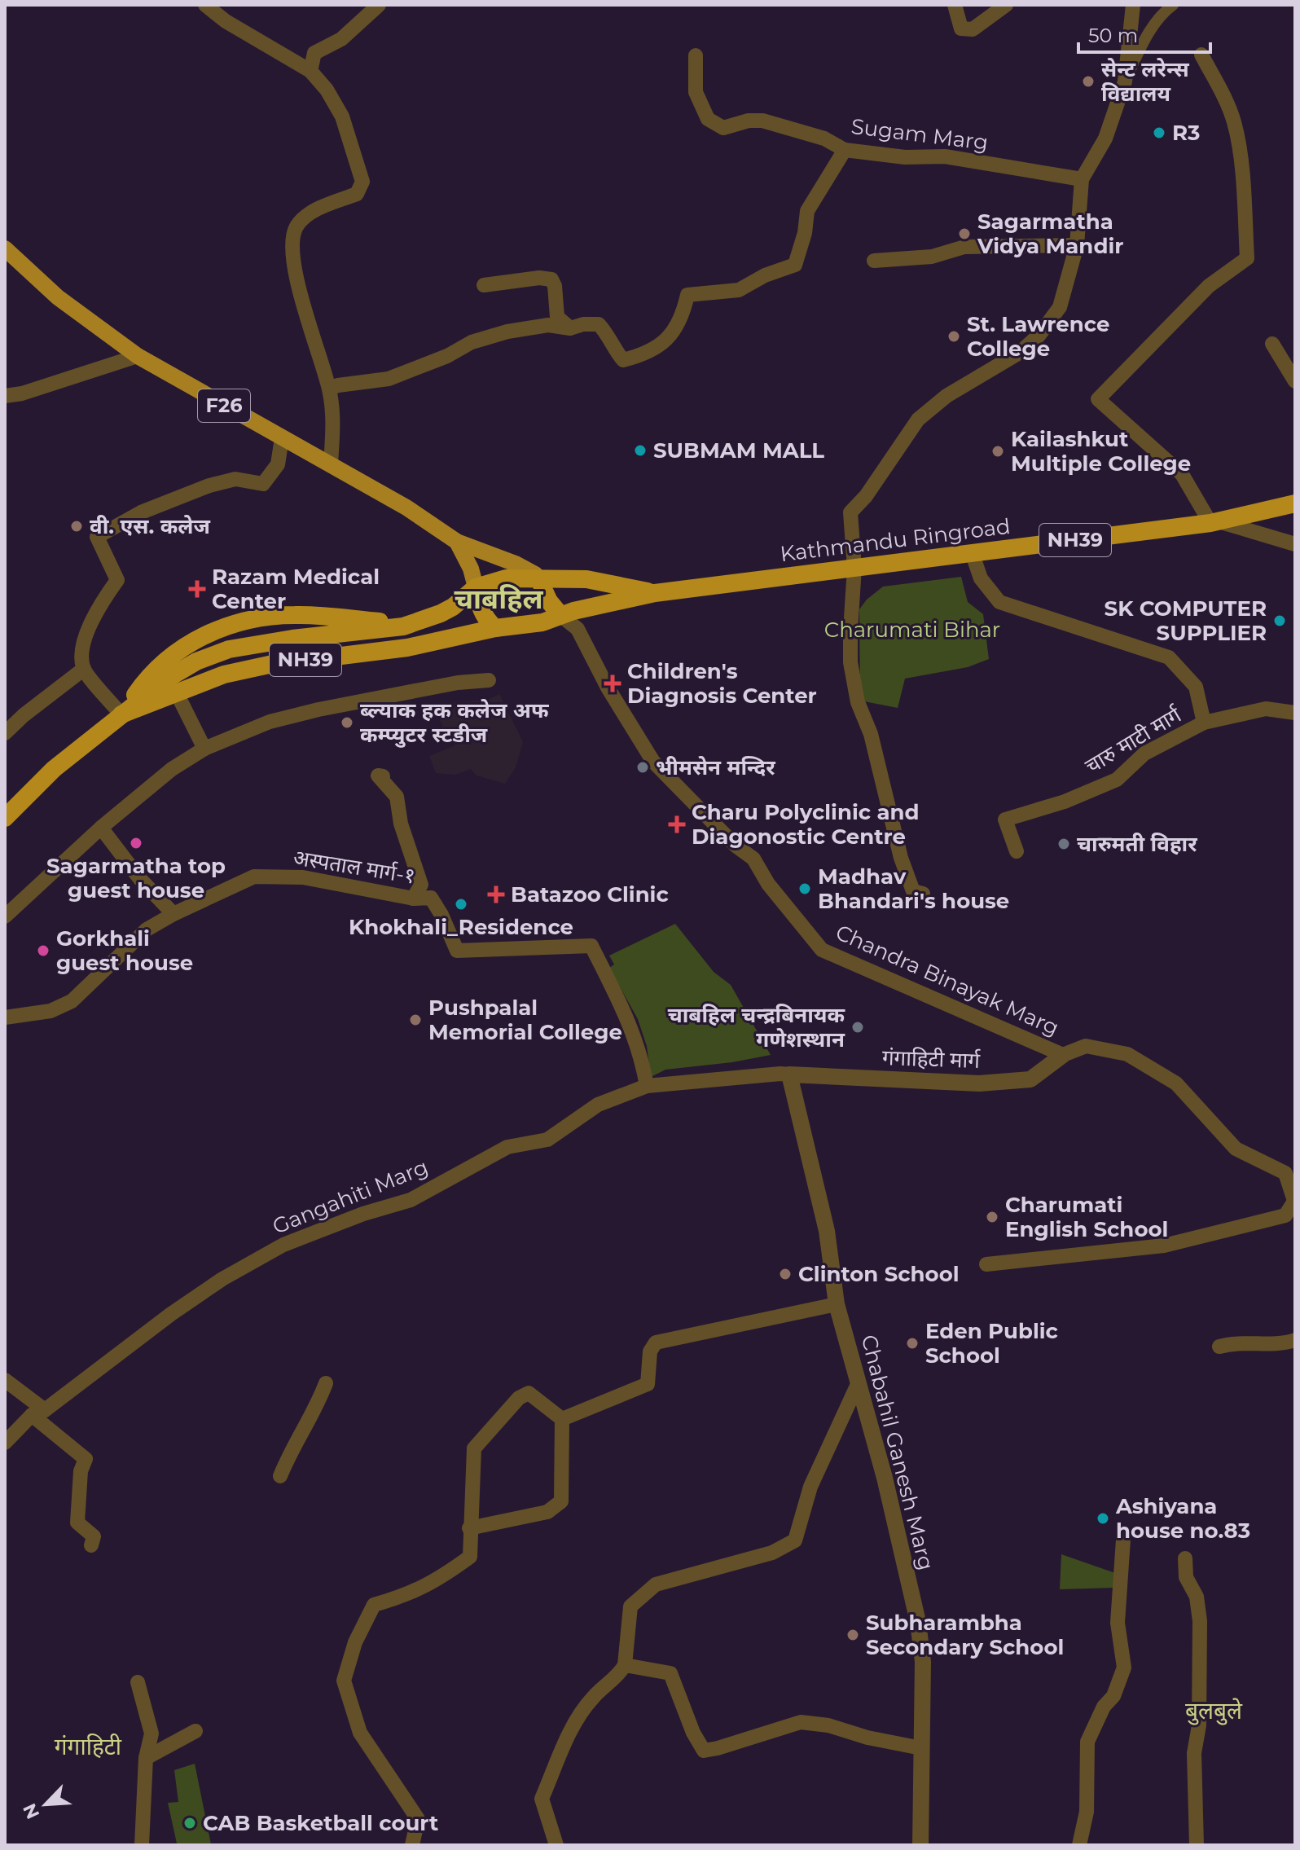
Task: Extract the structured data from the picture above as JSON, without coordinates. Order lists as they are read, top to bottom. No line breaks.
{"streets":{"highway":["Kathmandu Ringroad","NH39"],"main road":["F26"],"street":["Sugam Marg","चारु माटी मार्ग","अस्पताल मार्ग-१","Chandra Binayak Marg","गंगाहिटी मार्ग","Gangahiti Marg","Chabahil Ganesh Marg"]},"crossings":[["Kathmandu Ringroad","Chandra Binayak Marg"],["अस्पताल मार्ग-१","Gangahiti Marg"],["Chandra Binayak Marg","गंगाहिटी मार्ग"],["गंगाहिटी मार्ग","Gangahiti Marg"],["गंगाहिटी मार्ग","Chabahil Ganesh Marg"],["Gangahiti Marg","Chabahil Ganesh Marg"]],"districts":["चाबहिल","बुलबुले","गंगाहिटी"],"parks":["Charumati Bihar"],"places":{"other":["सेन्ट लरेन्स विद्यालय","R3","Sagarmatha Vidya Mandir","St. Lawrence College","SUBMAM MALL","Kailashkut Multiple College","वी. एस. कलेज","SK COMPUTER SUPPLIER","ब्ल्याक हक कलेज अफ कम्प्युटर स्टडीज","भीमसेन मन्दिर","Sagarmatha top guest house","चारुमती विहार","Madhav Bhandari's house","Khokhali_Residence","Gorkhali guest house","Pushpalal Memorial College","चाबहिल चन्द्रबिनायक गणेशस्थान","Charumati English School","Clinton School","Eden Public School","Ashiyana house no.83","Subharambha Secondary School","CAB Basketball court"],"health":["Razam Medical Center","Children's Diagnosis Center","Charu Polyclinic and Diagonostic Centre","Batazoo Clinic"]},"scale_bar":"50 m","north":"bottom left"}
